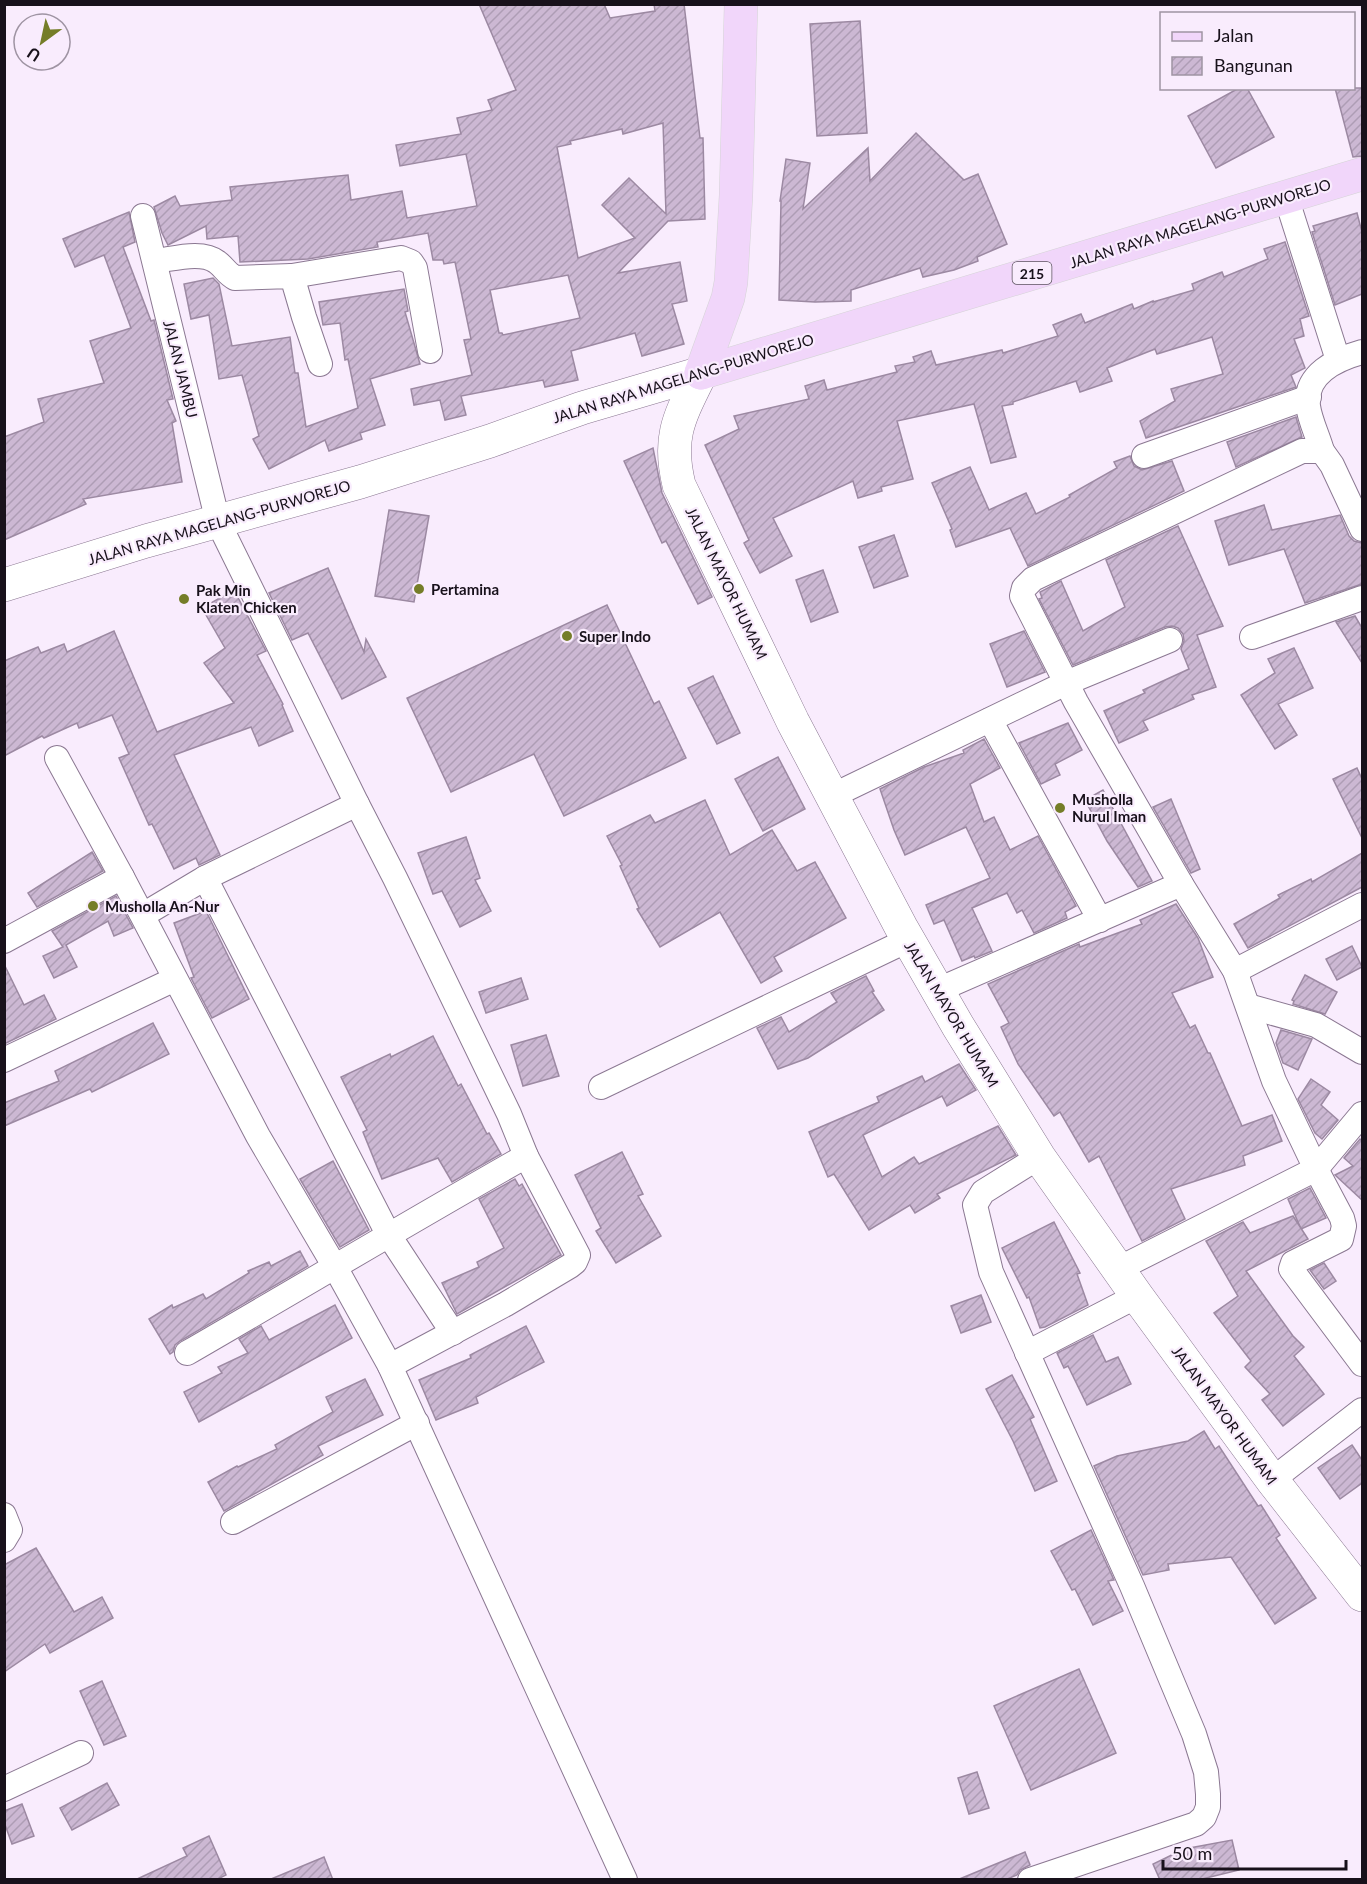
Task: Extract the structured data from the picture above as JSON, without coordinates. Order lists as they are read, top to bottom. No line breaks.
{"streets":{"main road":["JALAN RAYA MAGELANG-PURWOREJO","215","JALAN MAYOR HUMAM"],"street":["JALAN JAMBU"]},"crossings":[["JALAN RAYA MAGELANG-PURWOREJO","JALAN JAMBU"],["JALAN RAYA MAGELANG-PURWOREJO","JALAN MAYOR HUMAM"]],"places":["Pertamina","Pak Min Klaten Chicken","Super Indo","Musholla Nurul Iman","Musholla An-Nur"],"legend":["Jalan","Bangunan"],"scale_bar":"50 m","north":"bottom left"}
